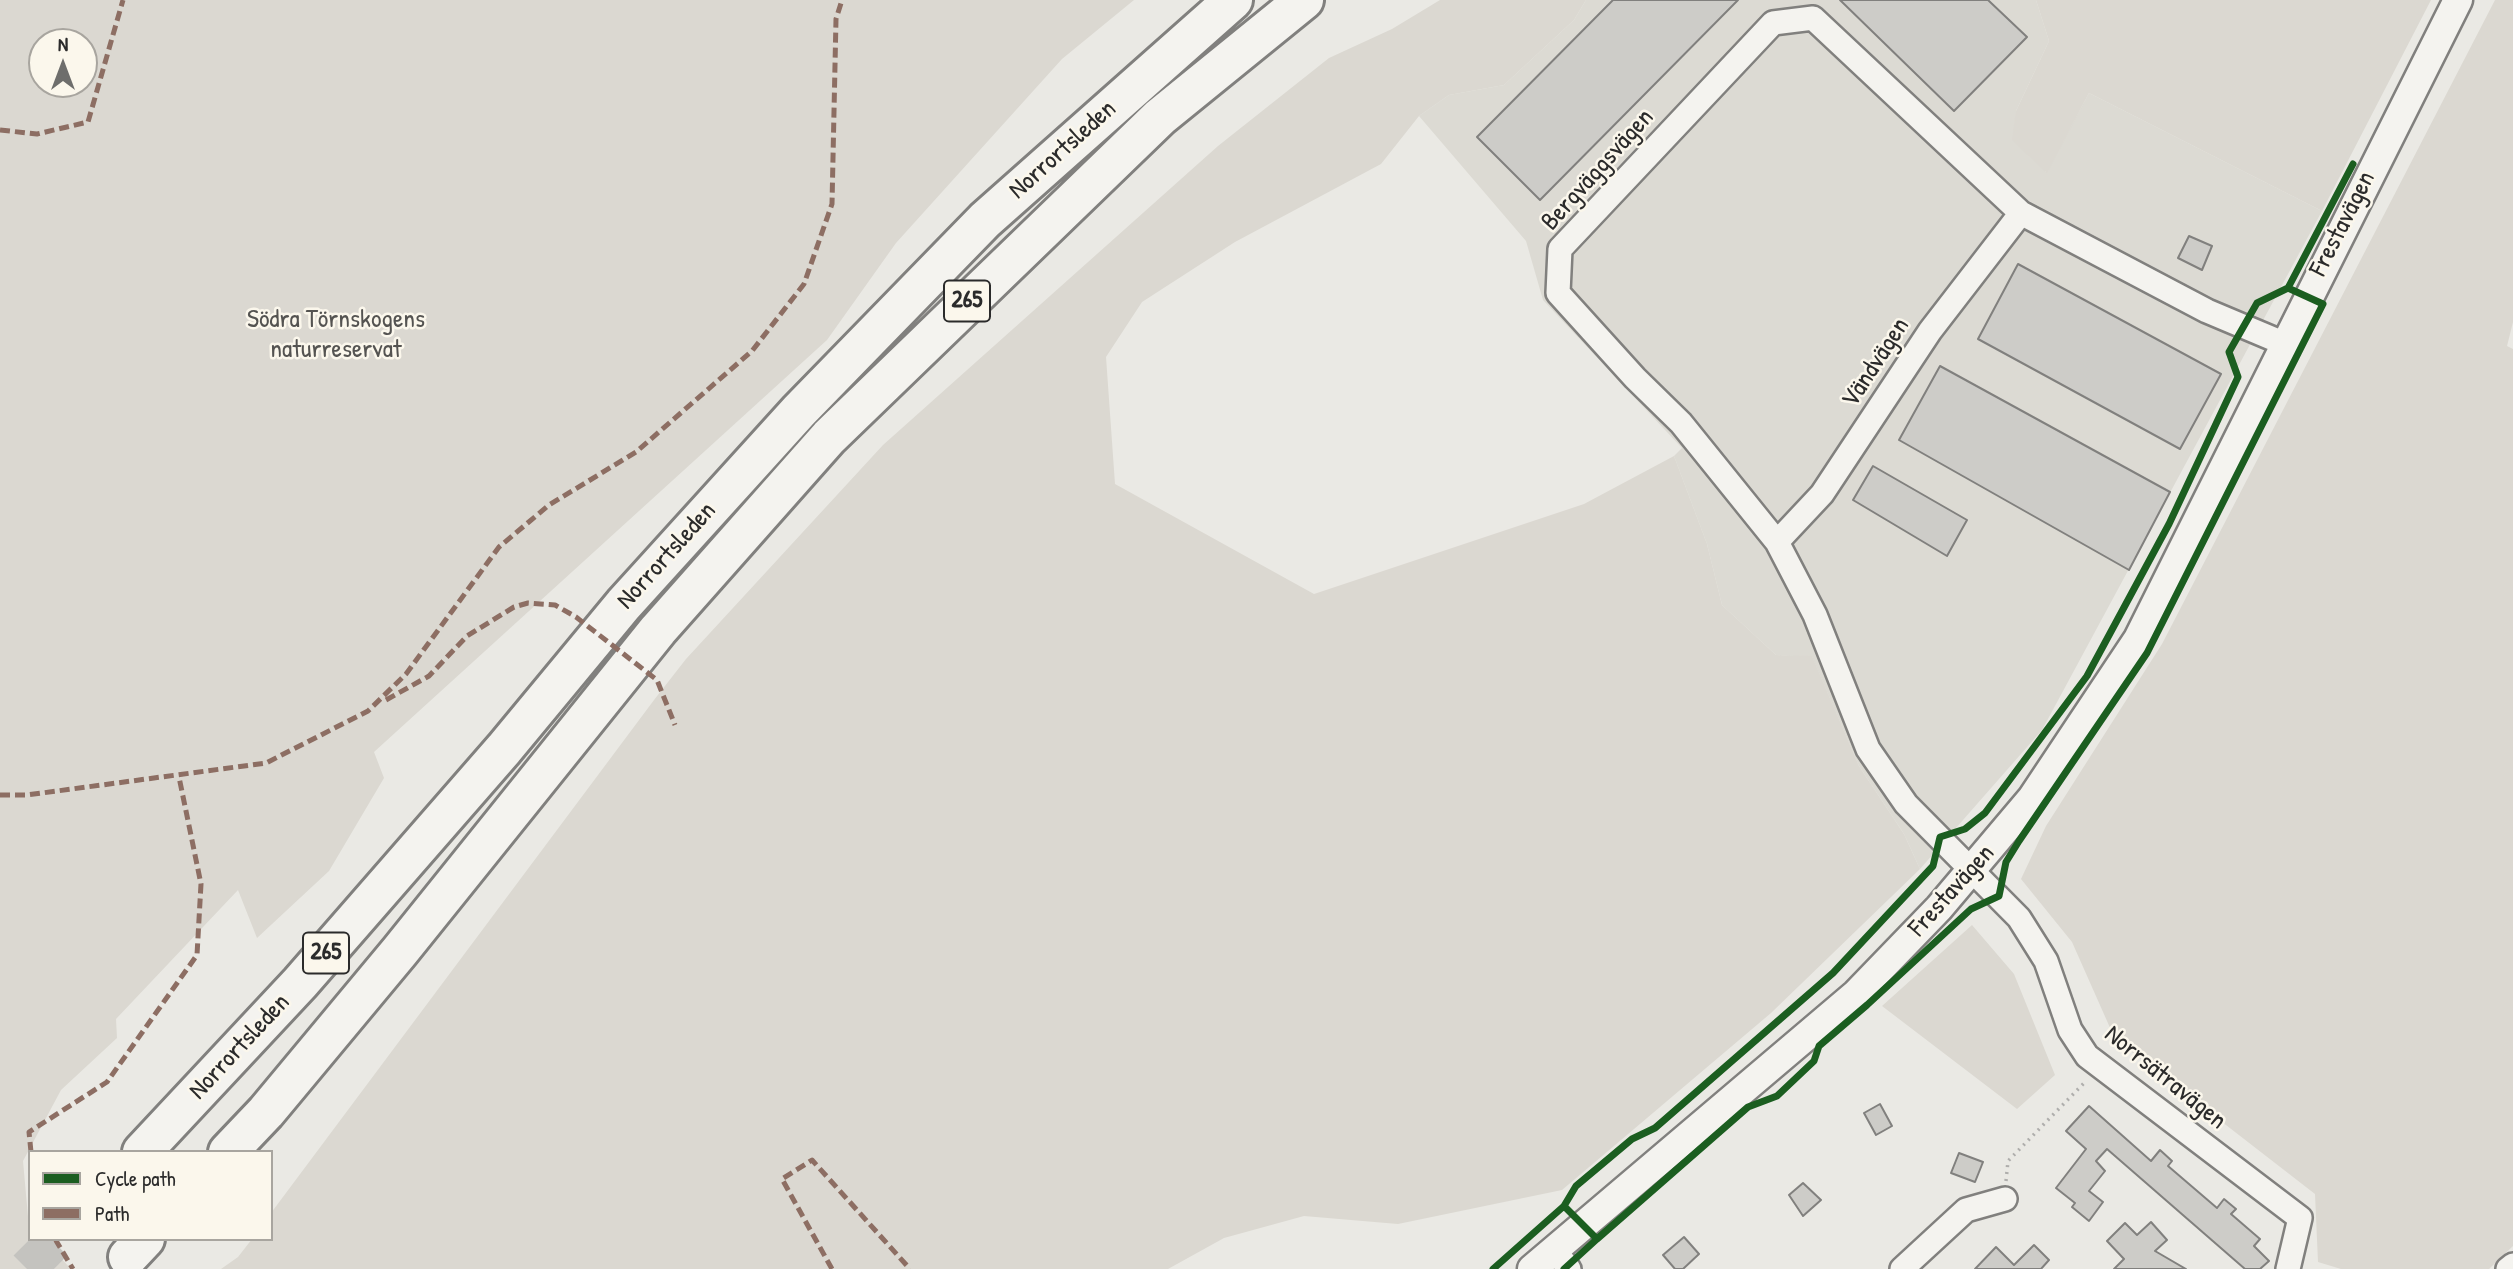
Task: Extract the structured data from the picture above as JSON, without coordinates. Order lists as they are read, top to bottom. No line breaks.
{"streets":{"highway":["Norrortsleden","265"],"street":["Bergväggsvägen","Frestavägen","Vändvägen","Norrsätravägen"]},"crossings":[["Bergväggsvägen","Frestavägen"],["Bergväggsvägen","Vändvägen"],["Bergväggsvägen","Norrsätravägen"],["Frestavägen","Norrsätravägen"]],"parks":["Södra Törnskogens naturreservat"],"legend":["Cycle path","Path"],"north":"top"}
